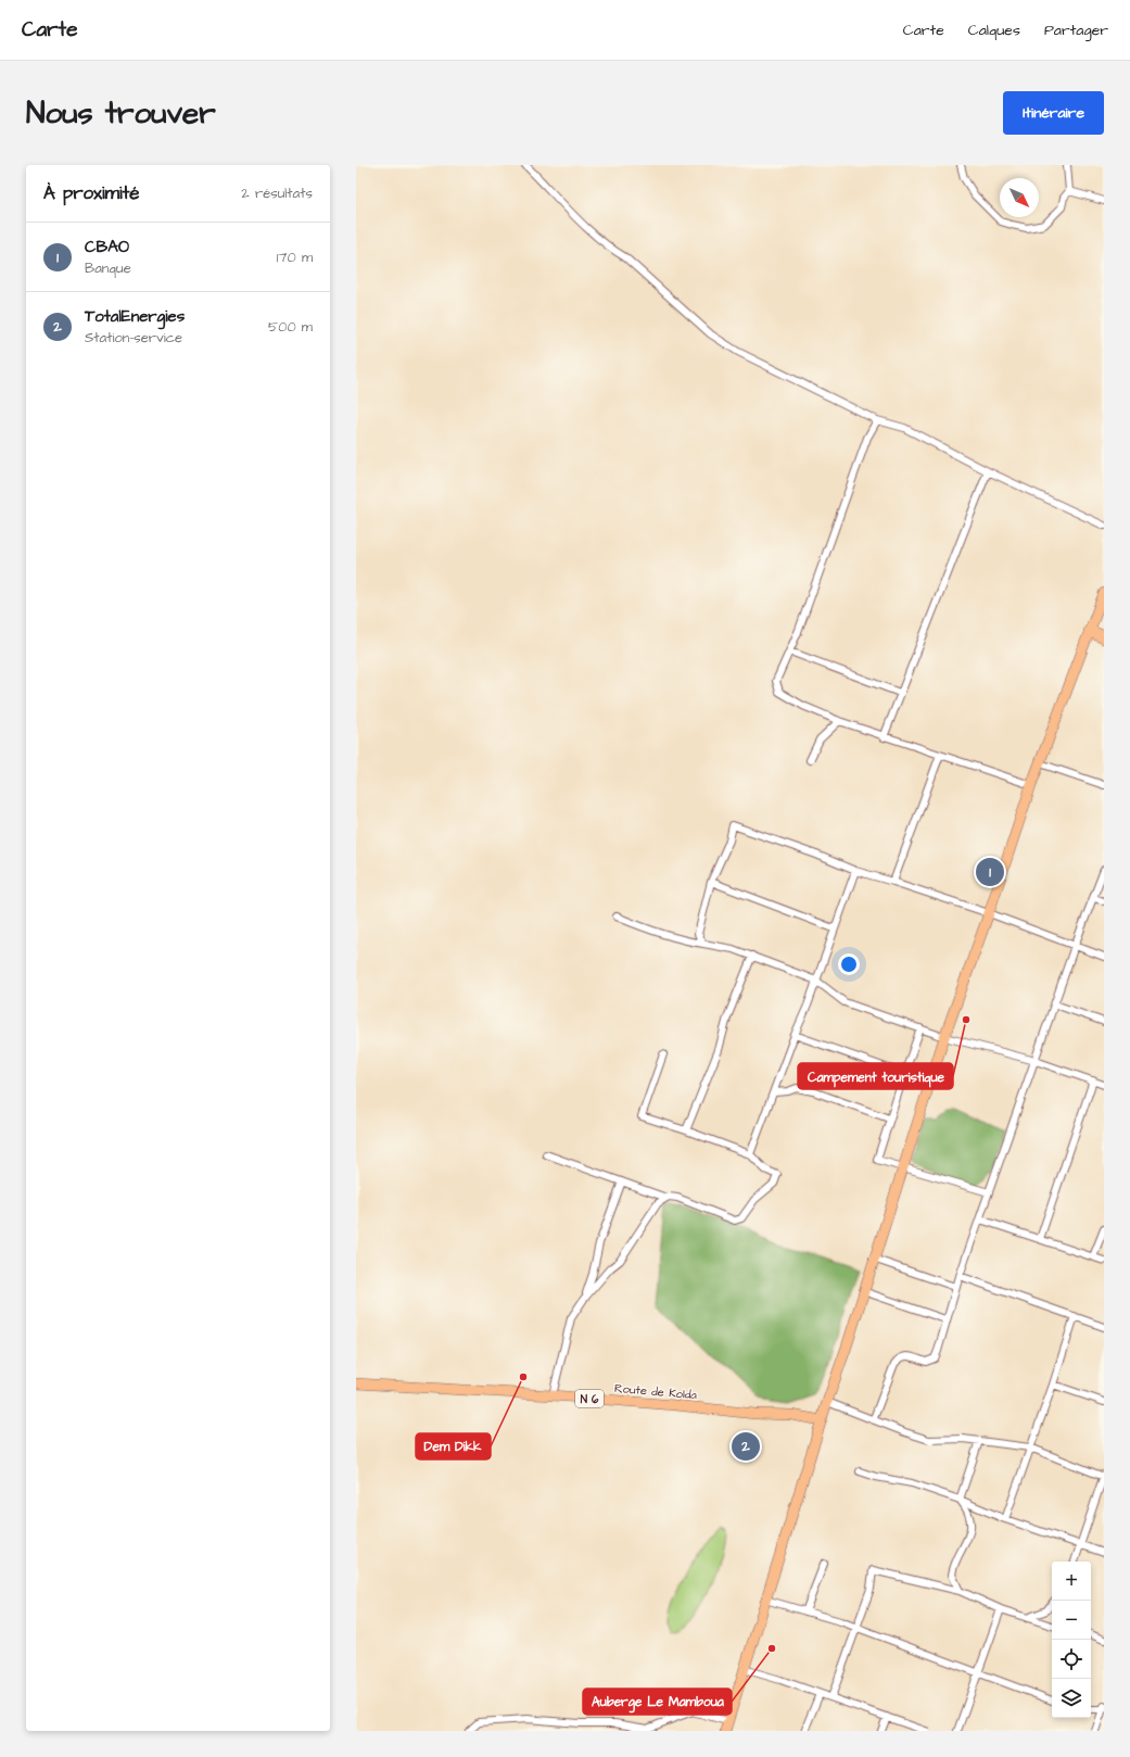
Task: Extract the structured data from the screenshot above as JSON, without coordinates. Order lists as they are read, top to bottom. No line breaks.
{"streets":{"main road":["Route de Kolda","N 6"]},"places":["Campement touristique","Dem Dikk","Auberge Le Mamboua"],"north":"bottom right","page":{"header":"Carte","nav":["Carte","Calques","Partager"],"buttons":"Itinéraire","title":"Nous trouver","heading":["À proximité","2 résultats"],"list":[{"mark":"1","name":"CBAO","note":"Banque","value":"170 m"},{"mark":"2","name":"TotalEnergies","note":"Station-service","value":"500 m"}],"pins":["1","2"],"map_buttons":["+","−"]}}
